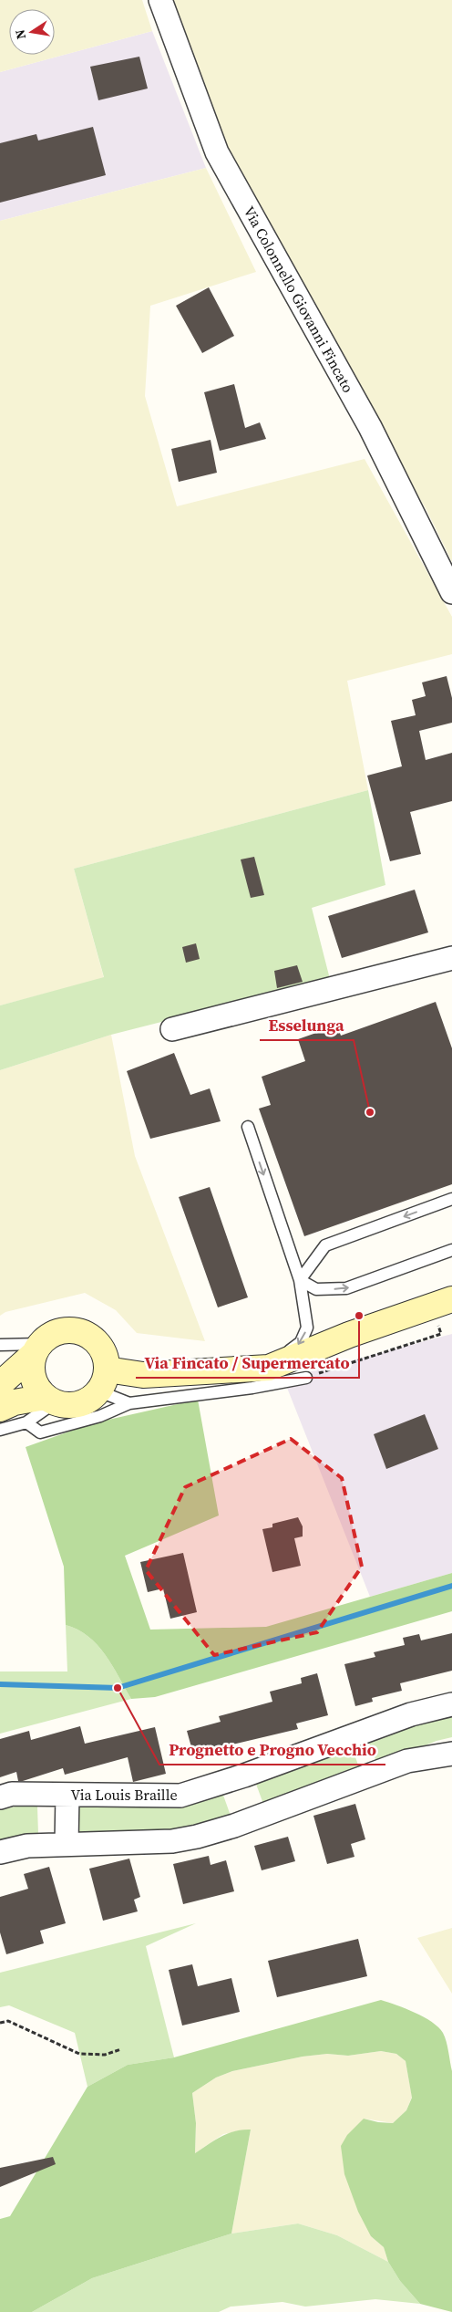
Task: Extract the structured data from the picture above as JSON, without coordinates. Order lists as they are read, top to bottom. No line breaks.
{"streets":{"street":["Via Colonnello Giovanni Fincato","Via Louis Braille"]},"places":["Esselunga","Via Fincato / Supermercato","Prognetto e Progno Vecchio"],"north":"left"}
